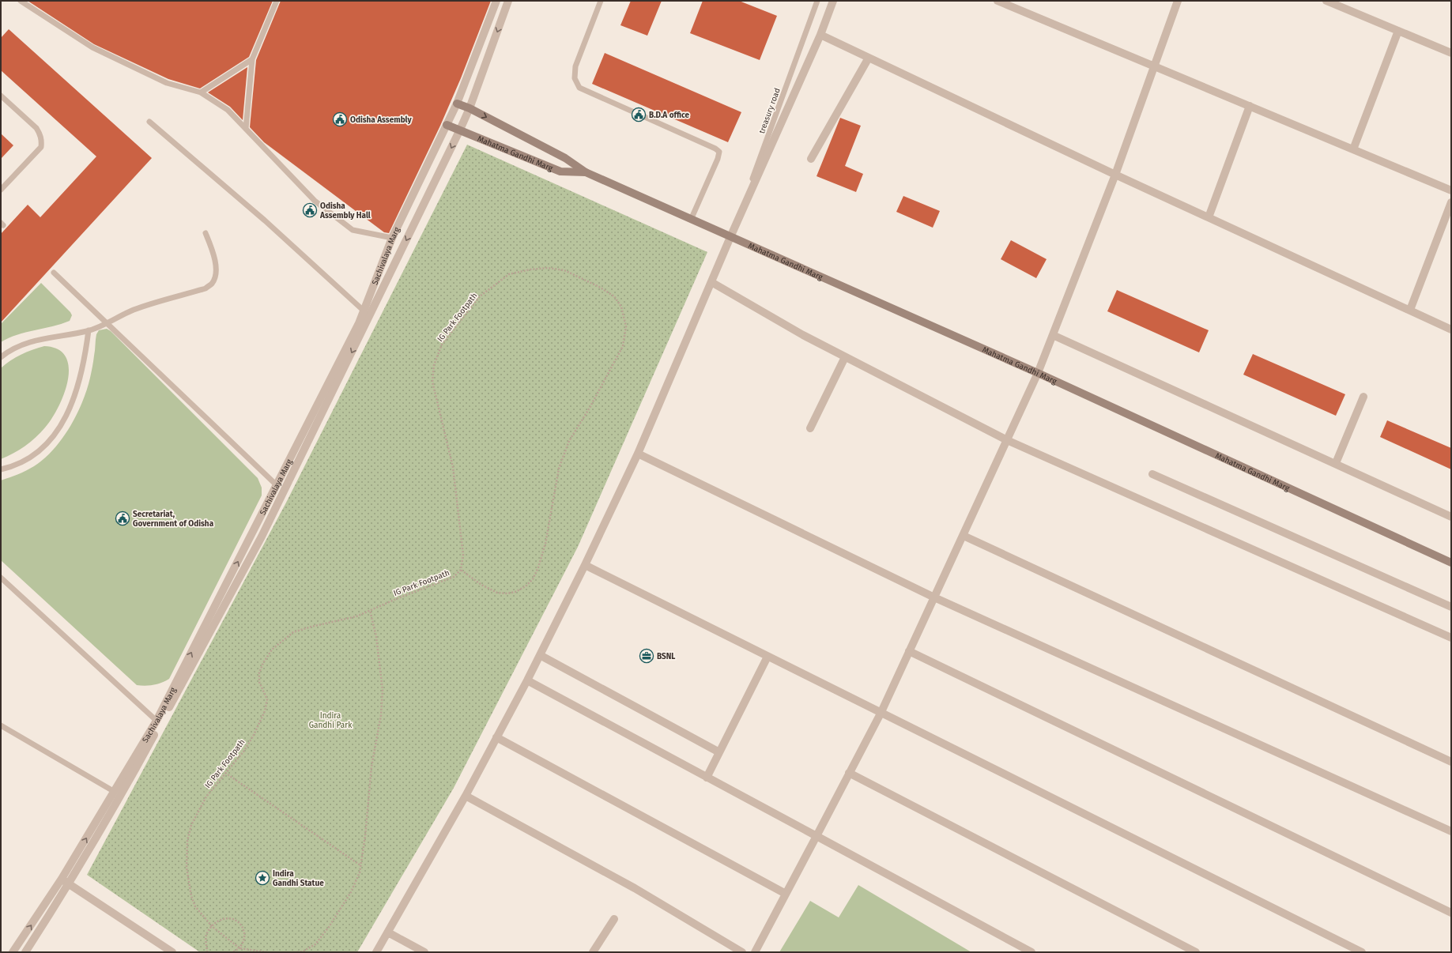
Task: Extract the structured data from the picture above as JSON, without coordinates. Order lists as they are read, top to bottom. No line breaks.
{"streets":{"main road":["Mahatma Gandhi Marg"],"street":["Sachivalaya Marg"],"lane":["treasury road"],"path":["IG Park Footpath"]},"crossings":[["Mahatma Gandhi Marg","Sachivalaya Marg"]],"parks":["Indira Gandhi Park"],"places":{"public building":["B.D.A office","Odisha Assembly","Odisha Assembly Hall","Secretariat, Government of Odisha"],"office":["BSNL"],"place":["Indira Gandhi Statue"]}}
